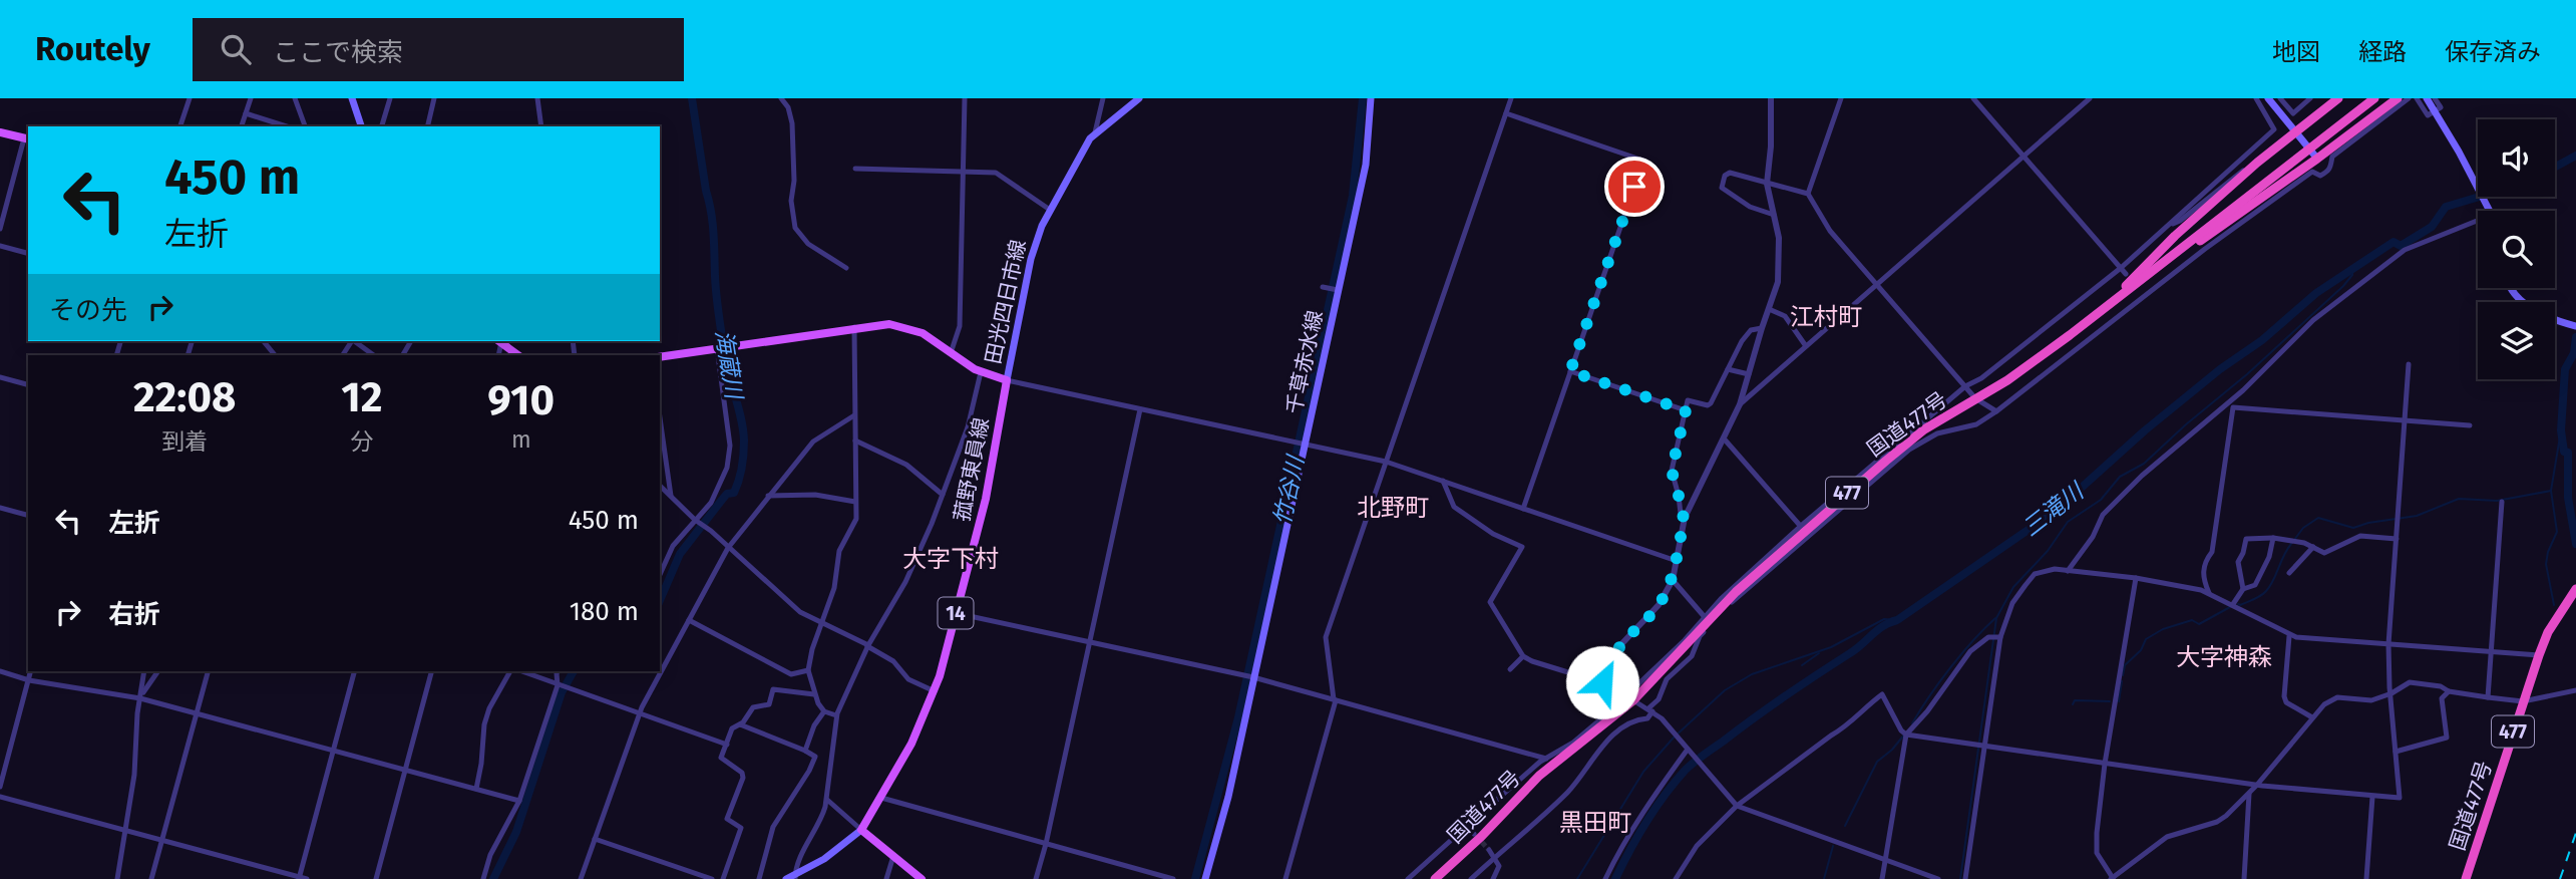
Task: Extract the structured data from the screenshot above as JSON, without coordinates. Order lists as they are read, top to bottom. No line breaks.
{"streets":{"highway":["国道477号","477"],"main road":["田光四日市線","千草赤水線","菰野東員線","14"]},"crossings":[["田光四日市線","菰野東員線"],["国道477号","477"]],"districts":["江村町","北野町","大字下村","大字神森","黒田町"],"water":["海蔵川","竹谷川","三滝川"],"page":{"header":"Routely","search":"ここで検索","nav":["地図","経路","保存済み"],"turn":["450 m","左折"],"then":"その先","eta":["22:08","到着","12","分","910","m"],"list":[{"name":"左折","value":"450 m"},{"name":"右折","value":"180 m"}]}}
